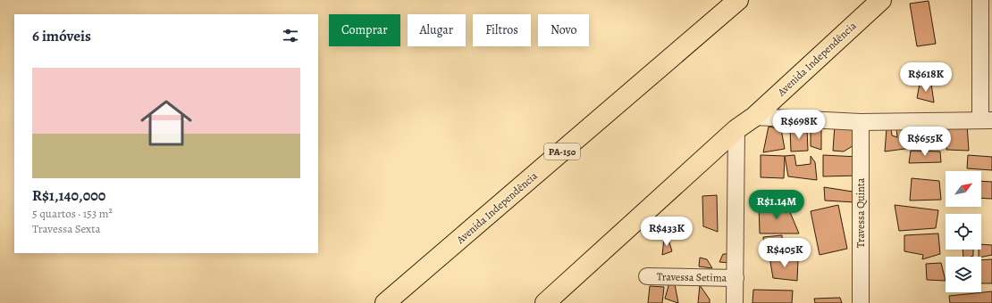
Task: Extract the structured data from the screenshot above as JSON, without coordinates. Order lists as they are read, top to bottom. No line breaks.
{"streets":{"main road":["Avenida Independência","PA-150"],"street":["Travessa Quinta","Travessa Setima"]},"north":"top right","page":{"chip":["Comprar","Alugar","Filtros","Novo"],"heading":"6 imóveis","list":[{"name":"R$1,140,000","note":"5 quartos · 153 m² · Travessa Sexta"}],"price":["R$618K","R$698K","R$655K","R$1.14M","R$433K","R$405K"]}}
